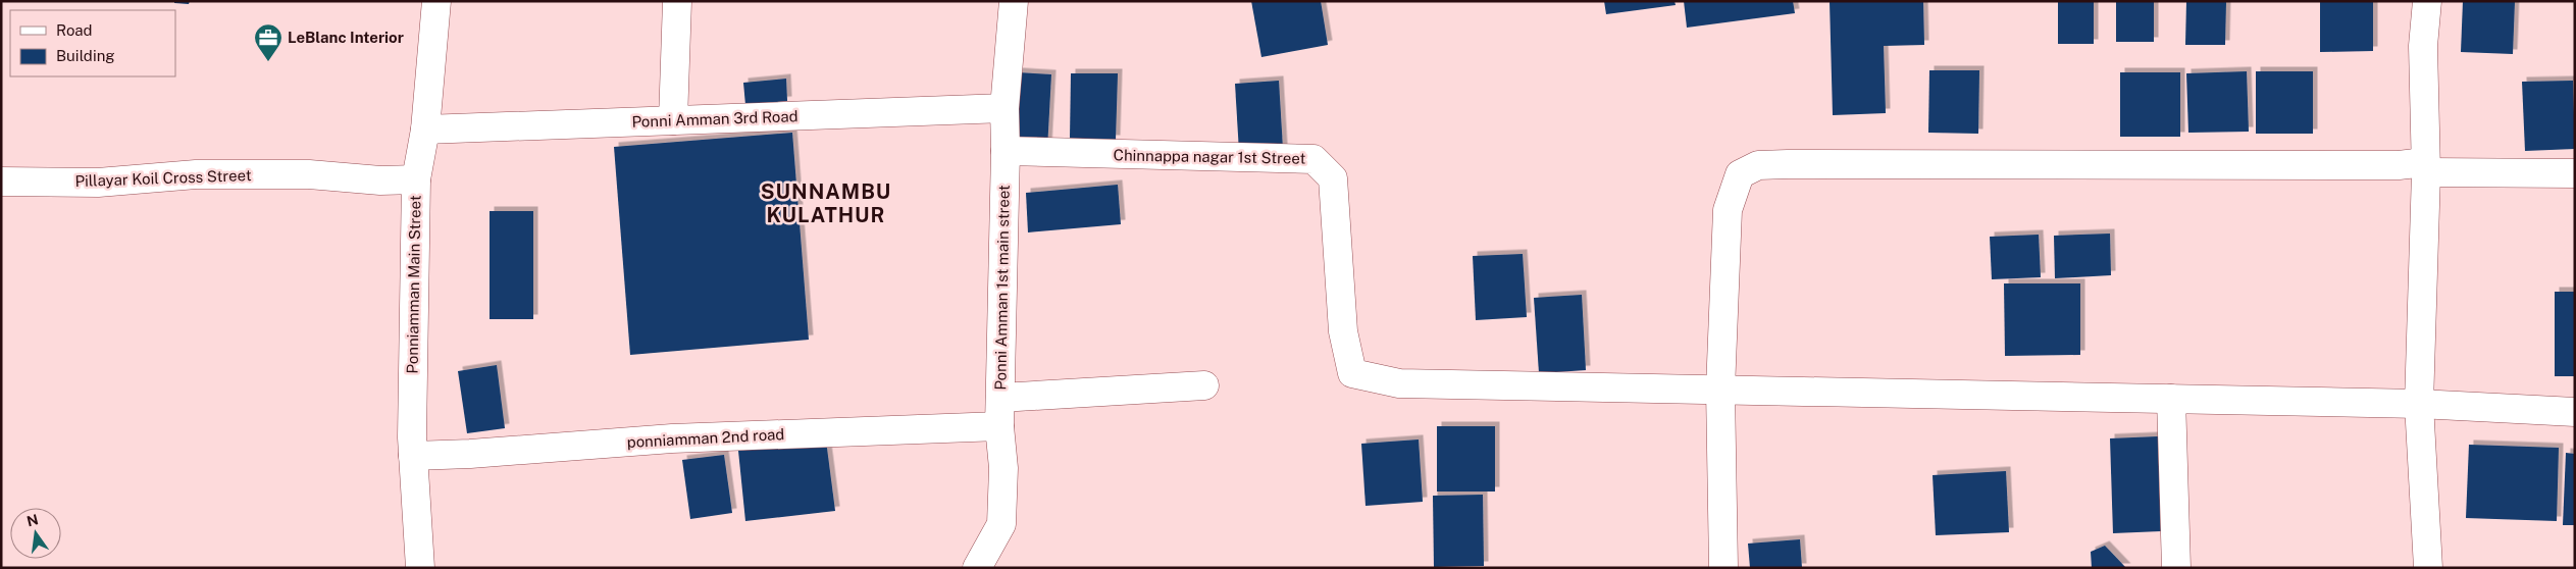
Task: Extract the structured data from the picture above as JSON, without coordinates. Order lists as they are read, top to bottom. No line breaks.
{"streets":{"street":["Ponni Amman 3rd Road","Chinnappa nagar 1st Street","Pillayar Koil Cross Street","Ponniamman Main Street","Ponni Amman 1st main street","ponniamman 2nd road"]},"crossings":[["Ponni Amman 3rd Road","Ponniamman Main Street"],["Ponni Amman 3rd Road","Ponni Amman 1st main street"],["Chinnappa nagar 1st Street","Ponni Amman 1st main street"],["Pillayar Koil Cross Street","Ponniamman Main Street"],["Ponniamman Main Street","ponniamman 2nd road"],["Ponni Amman 1st main street","ponniamman 2nd road"]],"districts":["SUNNAMBU KULATHUR"],"places":{"office":["LeBlanc Interior"]},"legend":["Road","Building"],"north":"top"}
